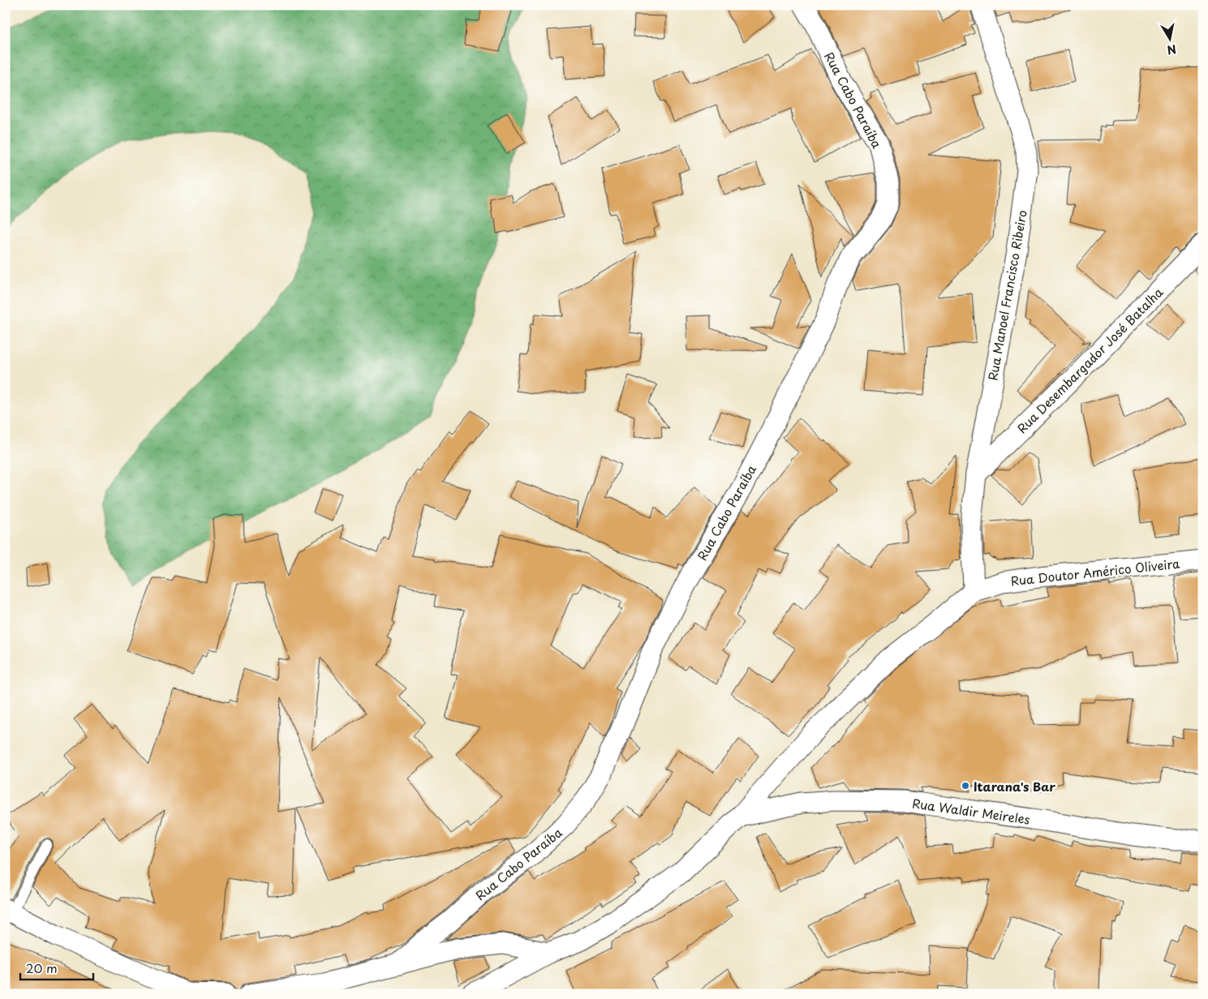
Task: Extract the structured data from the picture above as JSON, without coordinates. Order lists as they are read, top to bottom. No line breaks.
{"streets":{"street":["Rua Cabo Paraíba","Rua Manoel Francisco Ribeiro","Rua Desembargador José Batalha","Rua Doutor Américo Oliveira","Rua Waldir Meireles"]},"crossings":[["Rua Manoel Francisco Ribeiro","Rua Desembargador José Batalha"],["Rua Manoel Francisco Ribeiro","Rua Doutor Américo Oliveira"],["Rua Doutor Américo Oliveira","Rua Waldir Meireles"]],"places":["Itarana's Bar"],"scale_bar":"20 m","north":"bottom"}
